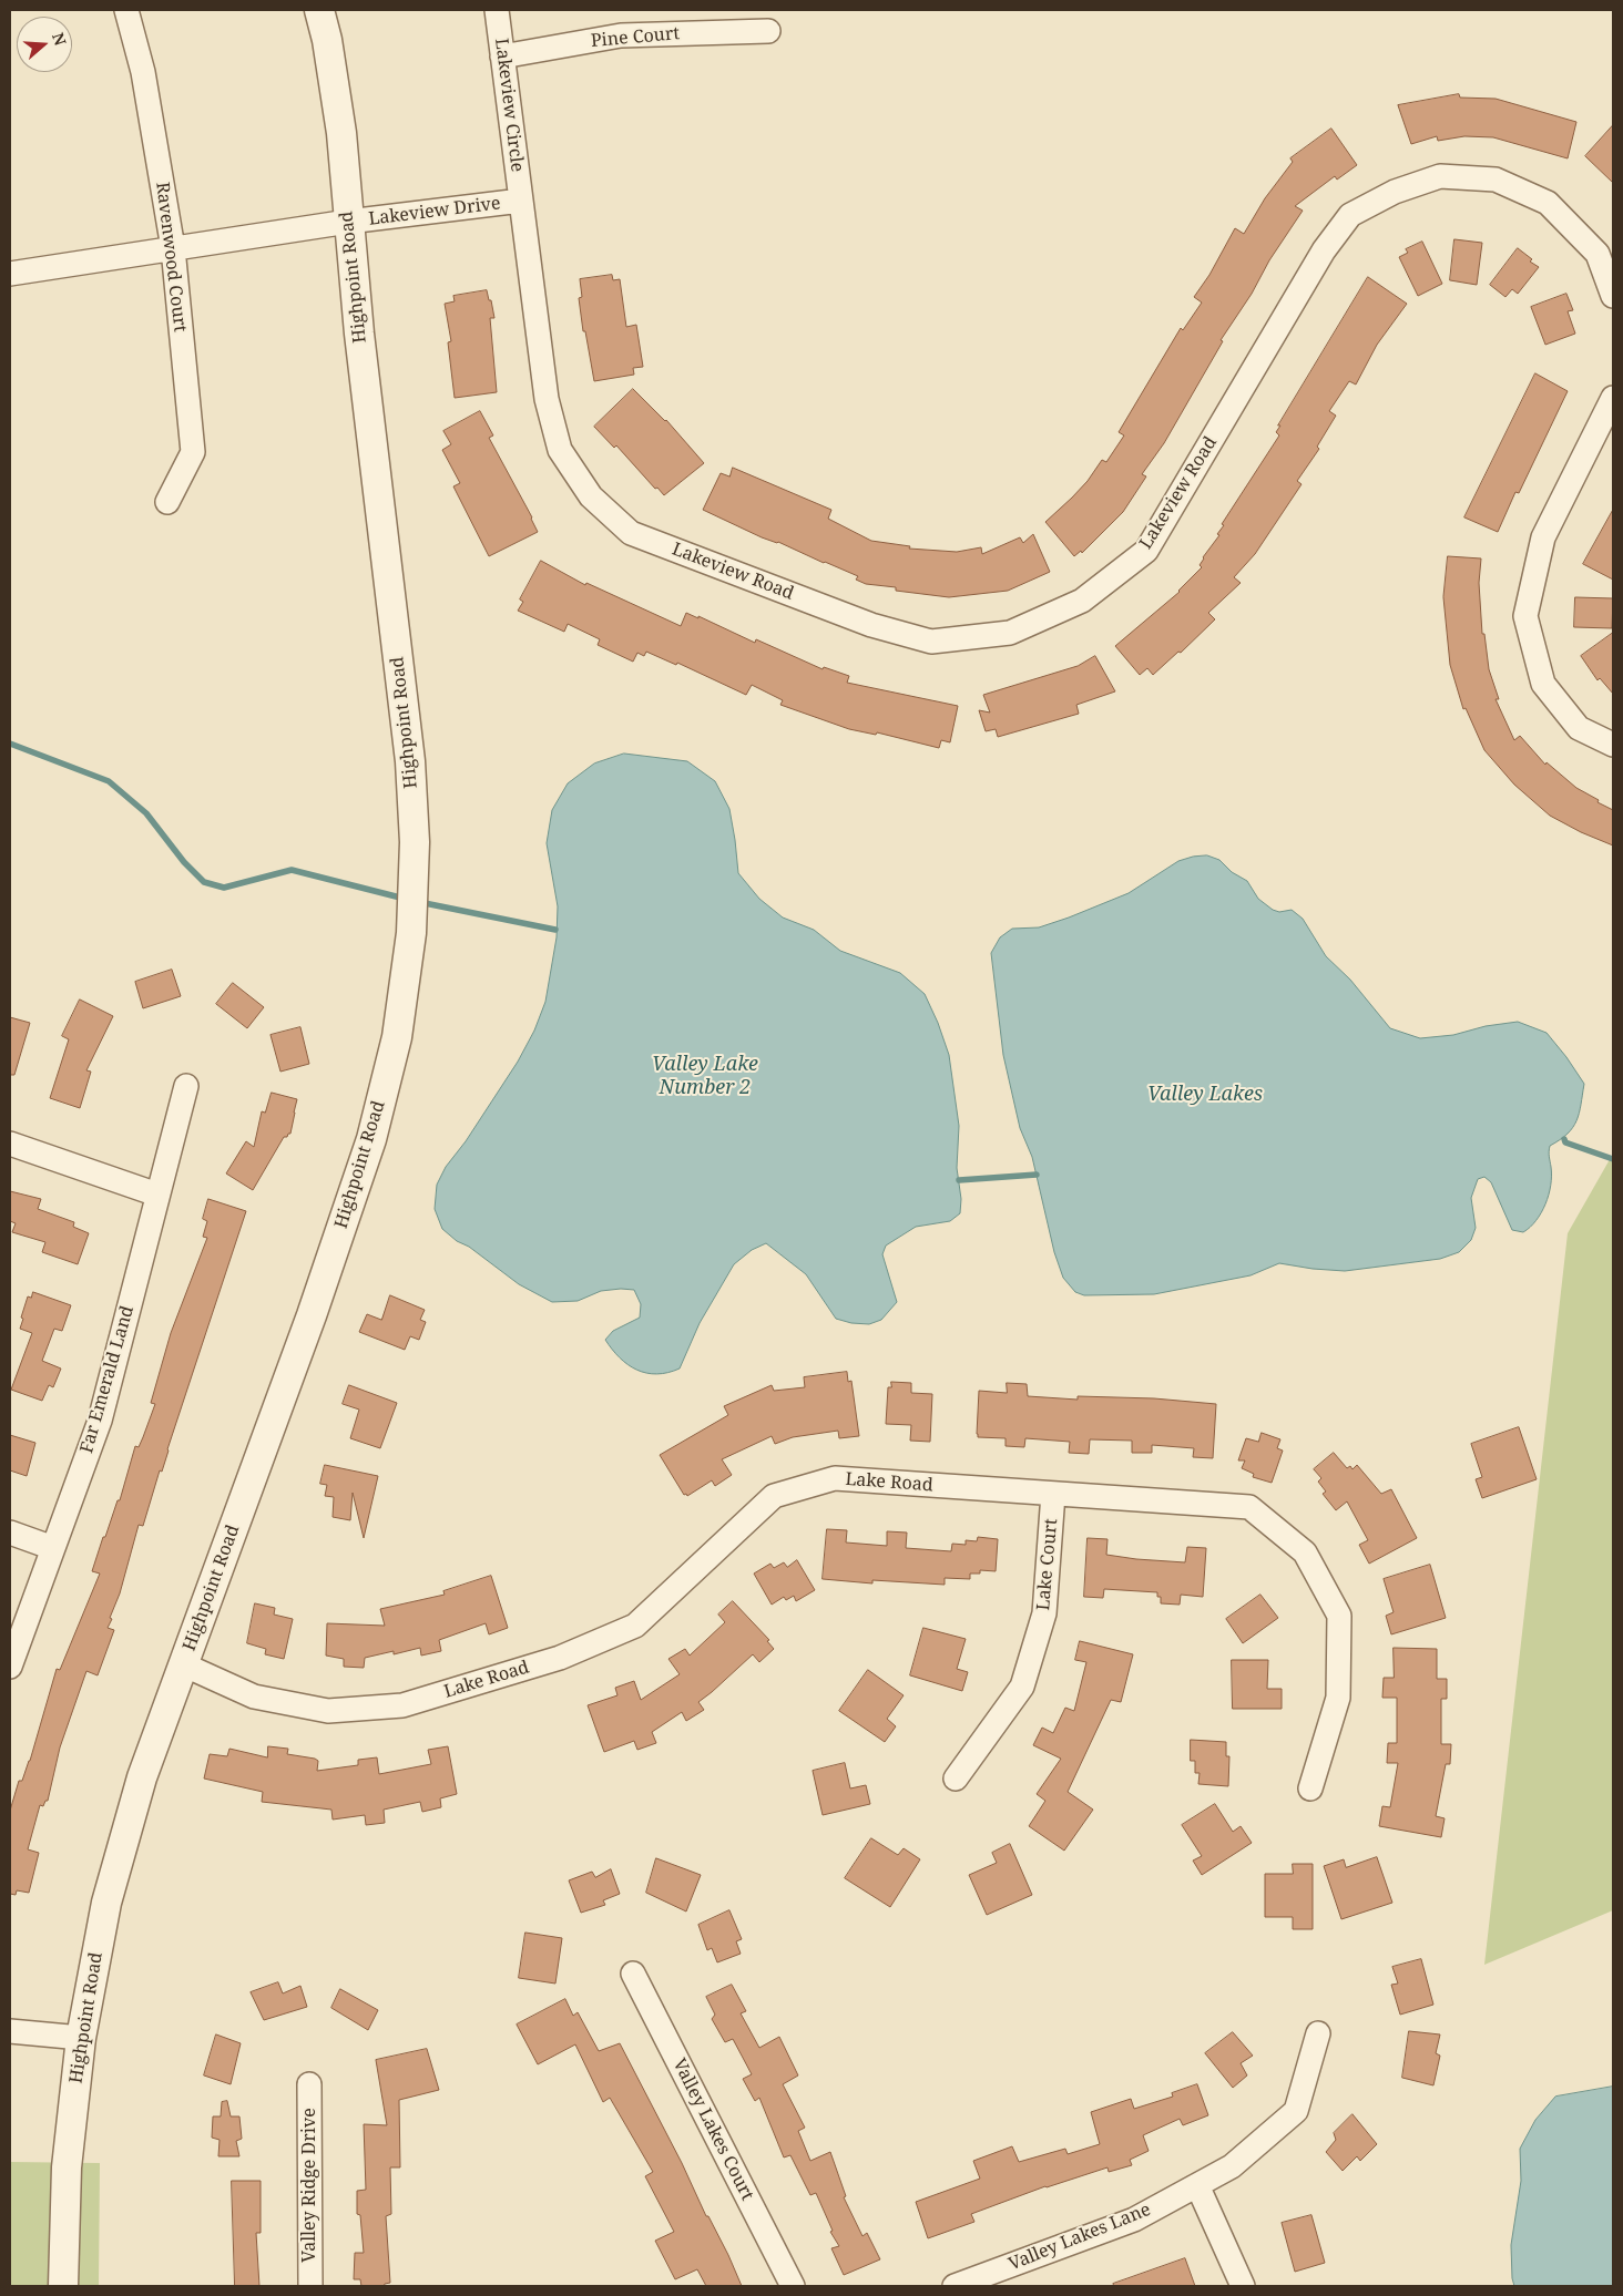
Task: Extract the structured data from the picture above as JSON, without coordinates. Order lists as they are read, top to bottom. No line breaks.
{"streets":{"street":["Pine Court","Lakeview Circle","Lakeview Drive","Ravenwood Court","Highpoint Road","Lakeview Road","Far Emerald Land","Lake Road","Lake Court","Valley Lakes Court","Valley Ridge Drive","Valley Lakes Lane"]},"crossings":[["Pine Court","Lakeview Circle"],["Lakeview Circle","Lakeview Drive"],["Lakeview Circle","Lakeview Road"],["Lakeview Drive","Ravenwood Court"],["Lakeview Drive","Highpoint Road"],["Lakeview Drive","Lakeview Road"],["Highpoint Road","Lake Road"],["Lake Road","Lake Court"]],"water":["Valley Lake Number 2","Valley Lakes"],"north":"right"}
